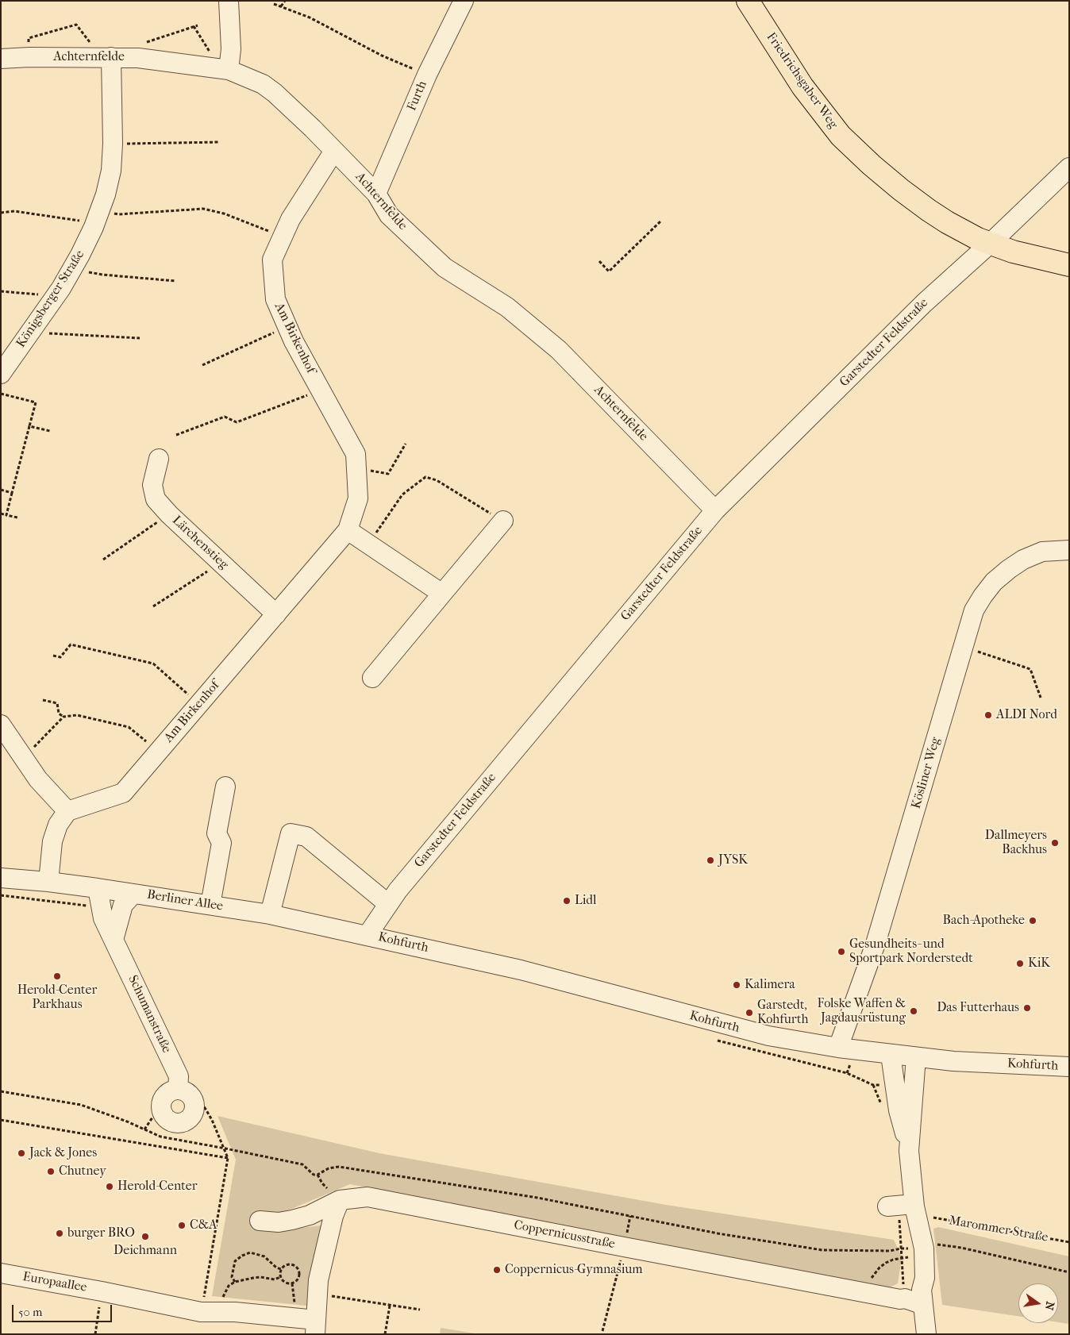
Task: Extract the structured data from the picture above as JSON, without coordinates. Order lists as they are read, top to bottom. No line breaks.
{"streets":{"main road":["Friedrichsgaber Weg"],"street":["Achternfelde","Furth","Königsberger Straße","Am Birkenhof","Garstedter Feldstraße","Lärchenstieg","Kösliner Weg","Berliner Allee","Kohfurth","Schumanstraße","Coppernicusstraße","Europaallee"],"path":["Marommer Straße"]},"crossings":[["Achternfelde","Furth"],["Achternfelde","Königsberger Straße"],["Achternfelde","Am Birkenhof"],["Achternfelde","Garstedter Feldstraße"],["Friedrichsgaber Weg","Garstedter Feldstraße"],["Am Birkenhof","Lärchenstieg"],["Garstedter Feldstraße","Berliner Allee"],["Garstedter Feldstraße","Kohfurth"],["Kösliner Weg","Kohfurth"],["Berliner Allee","Kohfurth"],["Berliner Allee","Schumanstraße"]],"places":["ALDI Nord","Dallmeyers Backhus","JYSK","Lidl","Bach-Apotheke","Gesundheits- und Sportpark Norderstedt","KiK","Herold-Center Parkhaus","Kalimera","Das Futterhaus","Folske Waffen & Jagdausrüstung","Garstedt, Kohfurth","Jack & Jones","Chutney","Herold-Center","C&A","burger BRO","Deichmann","Coppernicus-Gymnasium"],"scale_bar":"50 m","north":"right"}
